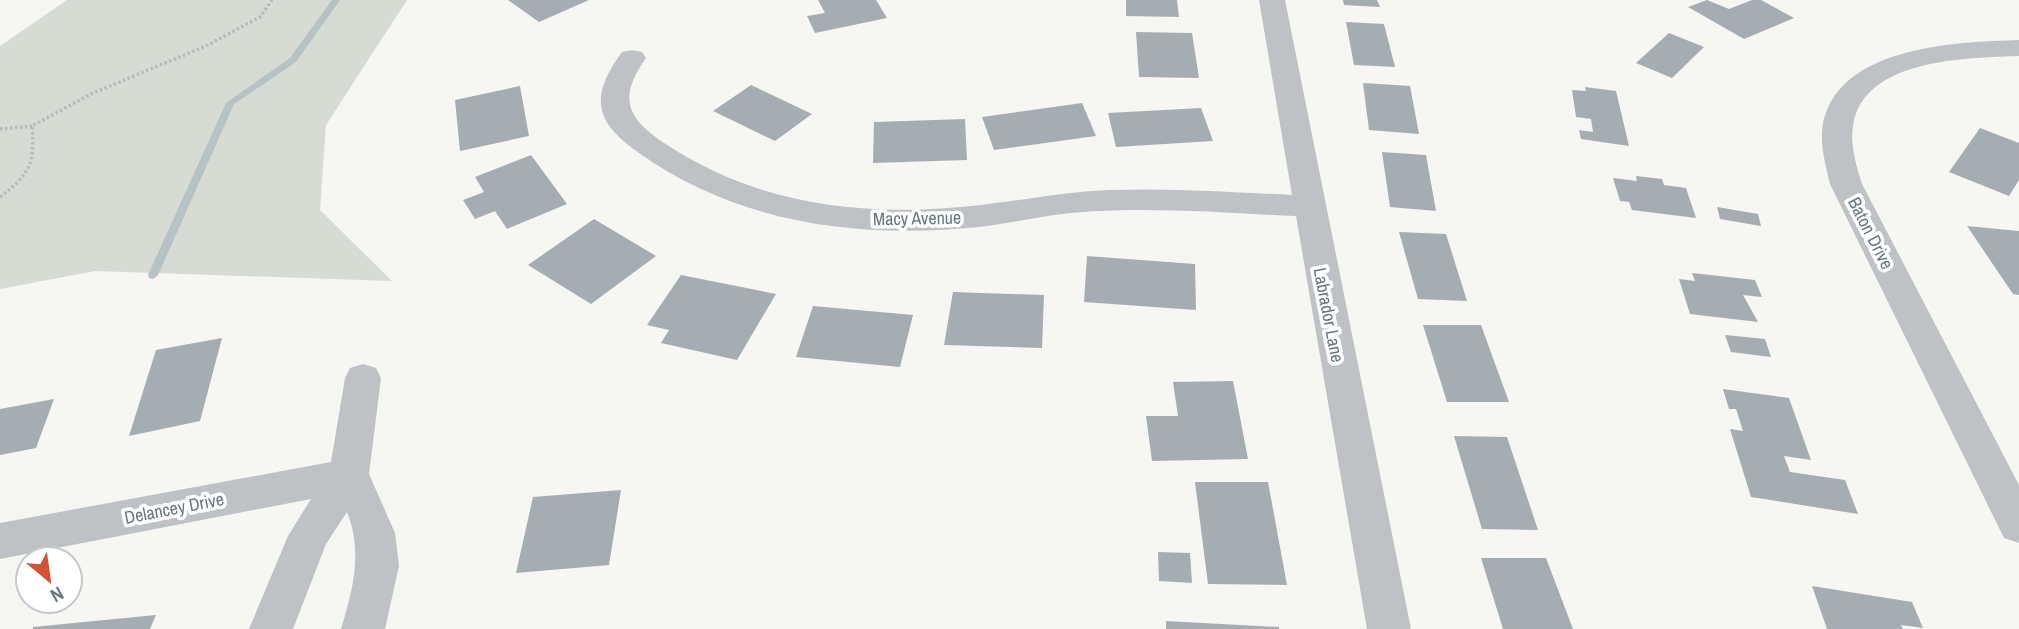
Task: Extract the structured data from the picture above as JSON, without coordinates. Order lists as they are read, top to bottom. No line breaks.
{"streets":{"street":["Macy Avenue","Baton Drive","Labrador Lane","Delancey Drive"]},"crossings":[["Macy Avenue","Labrador Lane"]],"north":"bottom right"}
